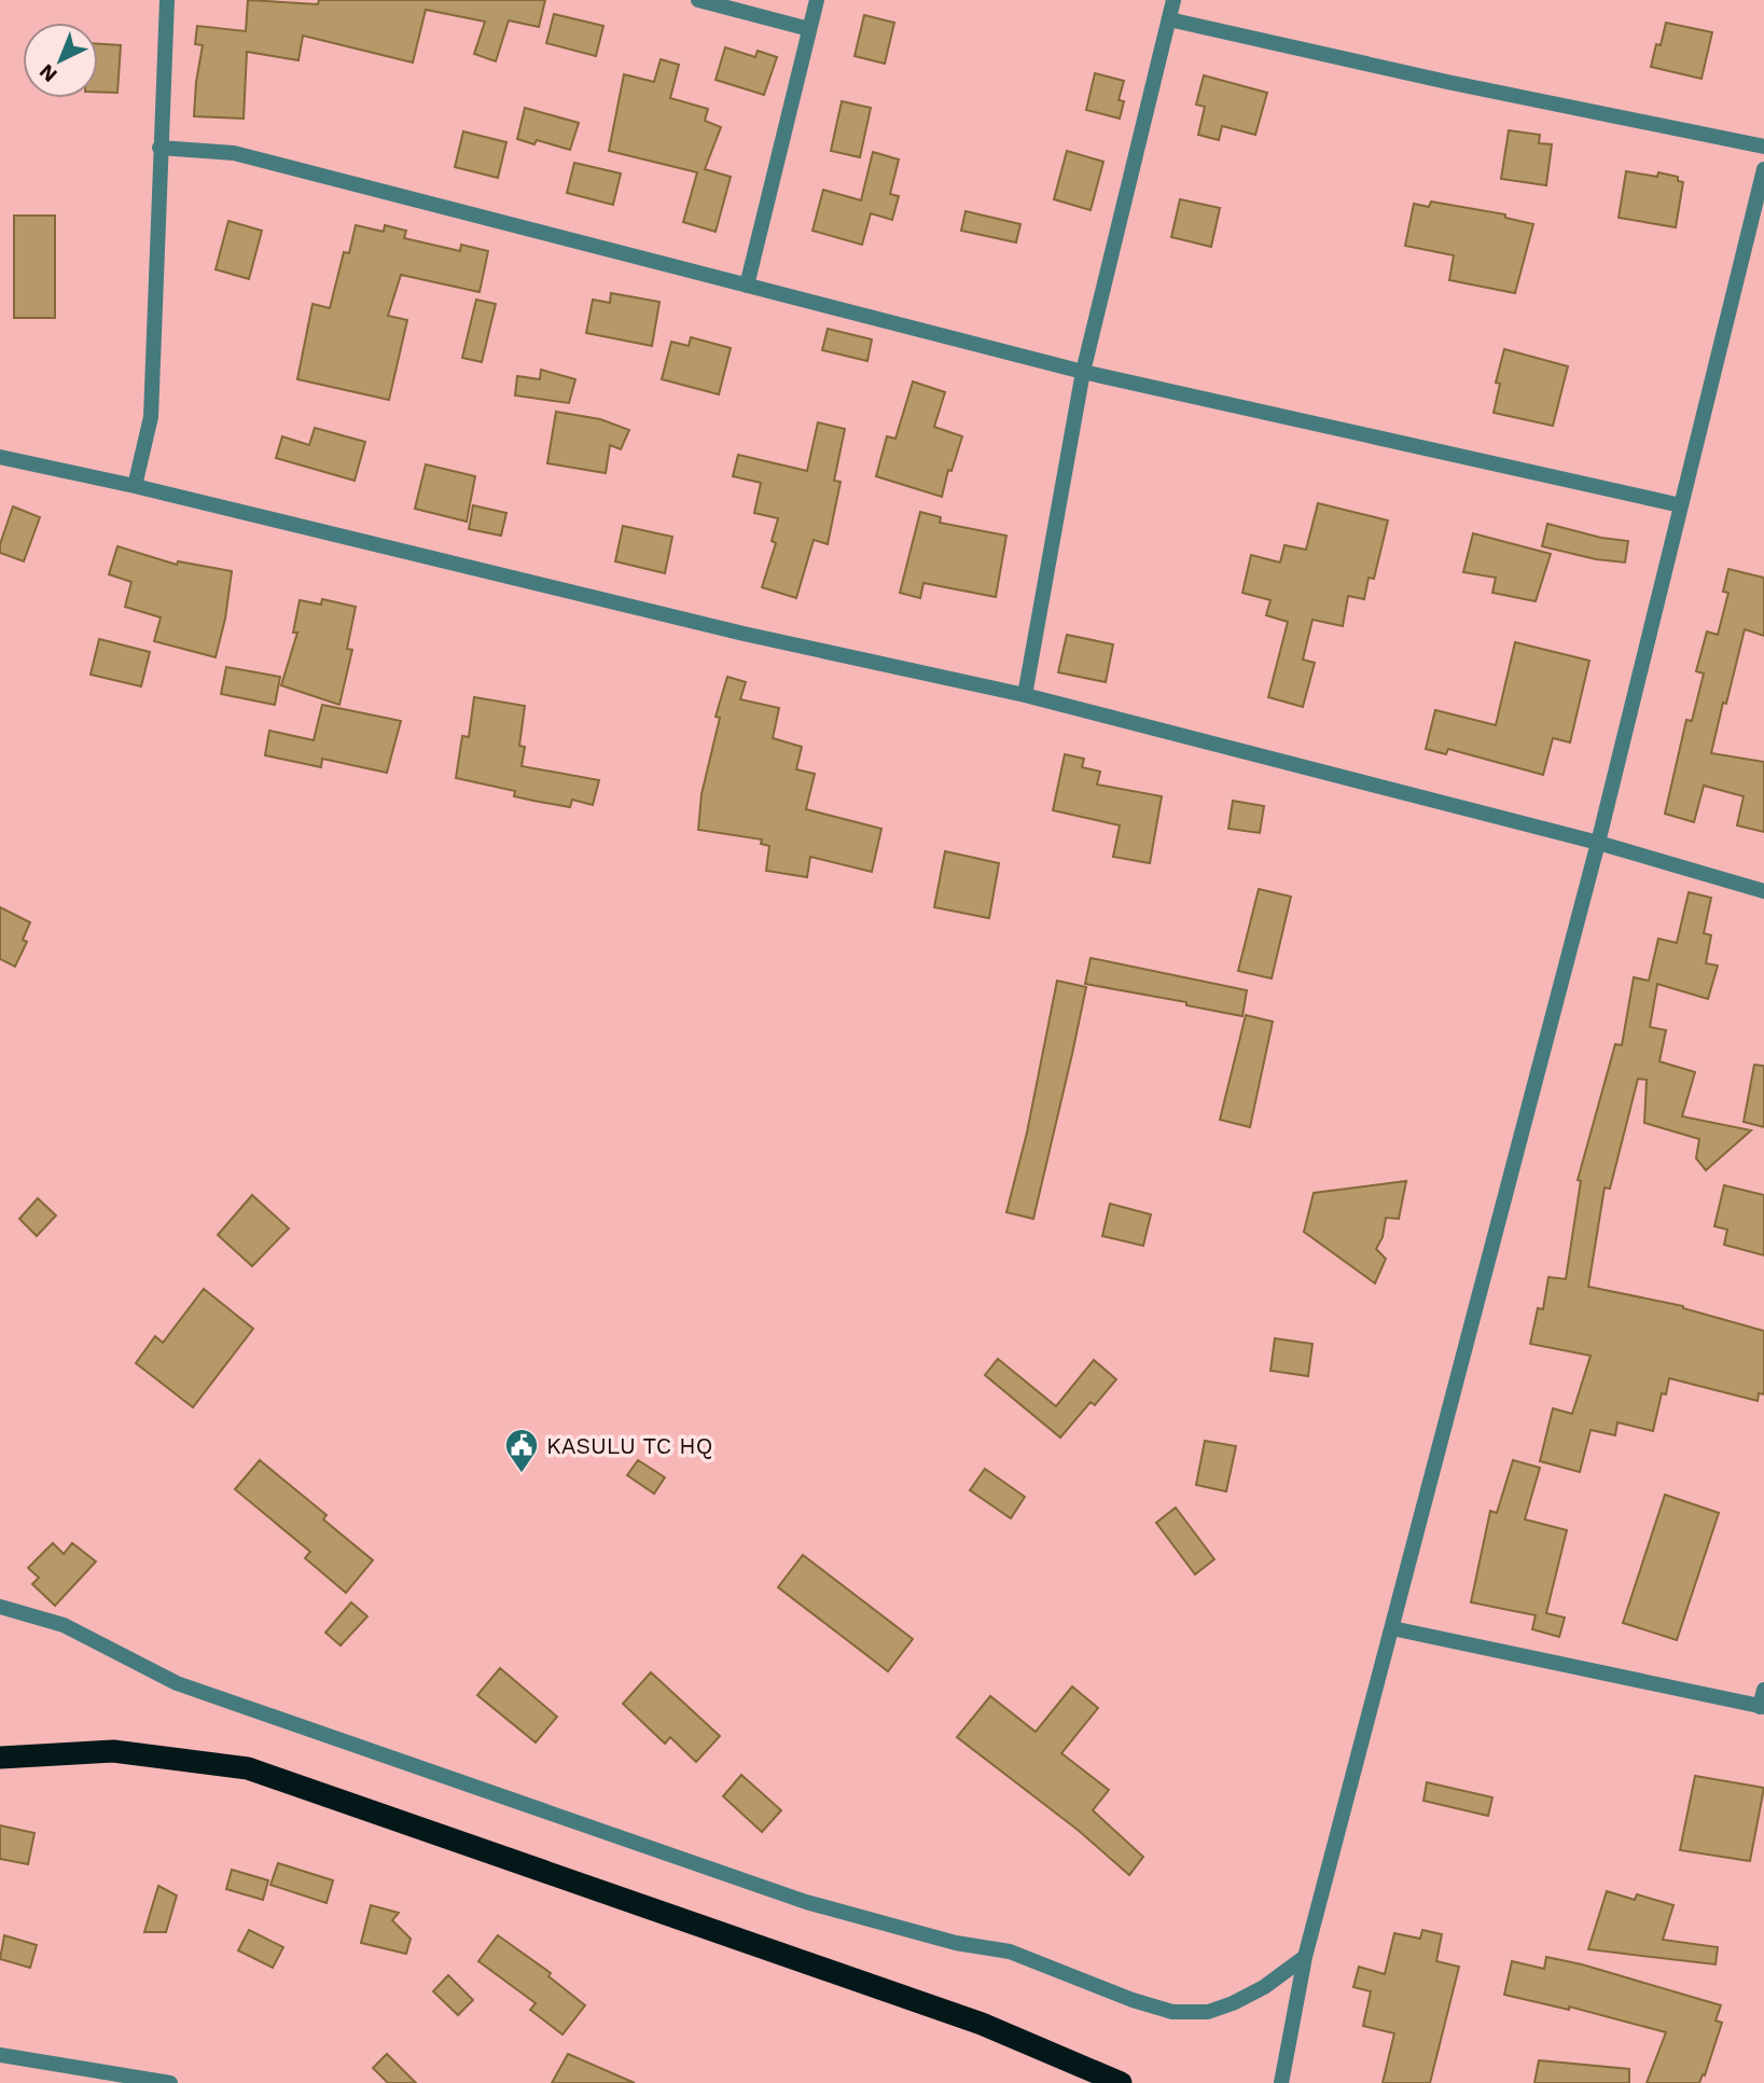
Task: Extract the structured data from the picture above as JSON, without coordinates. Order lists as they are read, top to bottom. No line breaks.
{"places":{"public building":["KASULU TC HQ"]},"north":"bottom left"}
